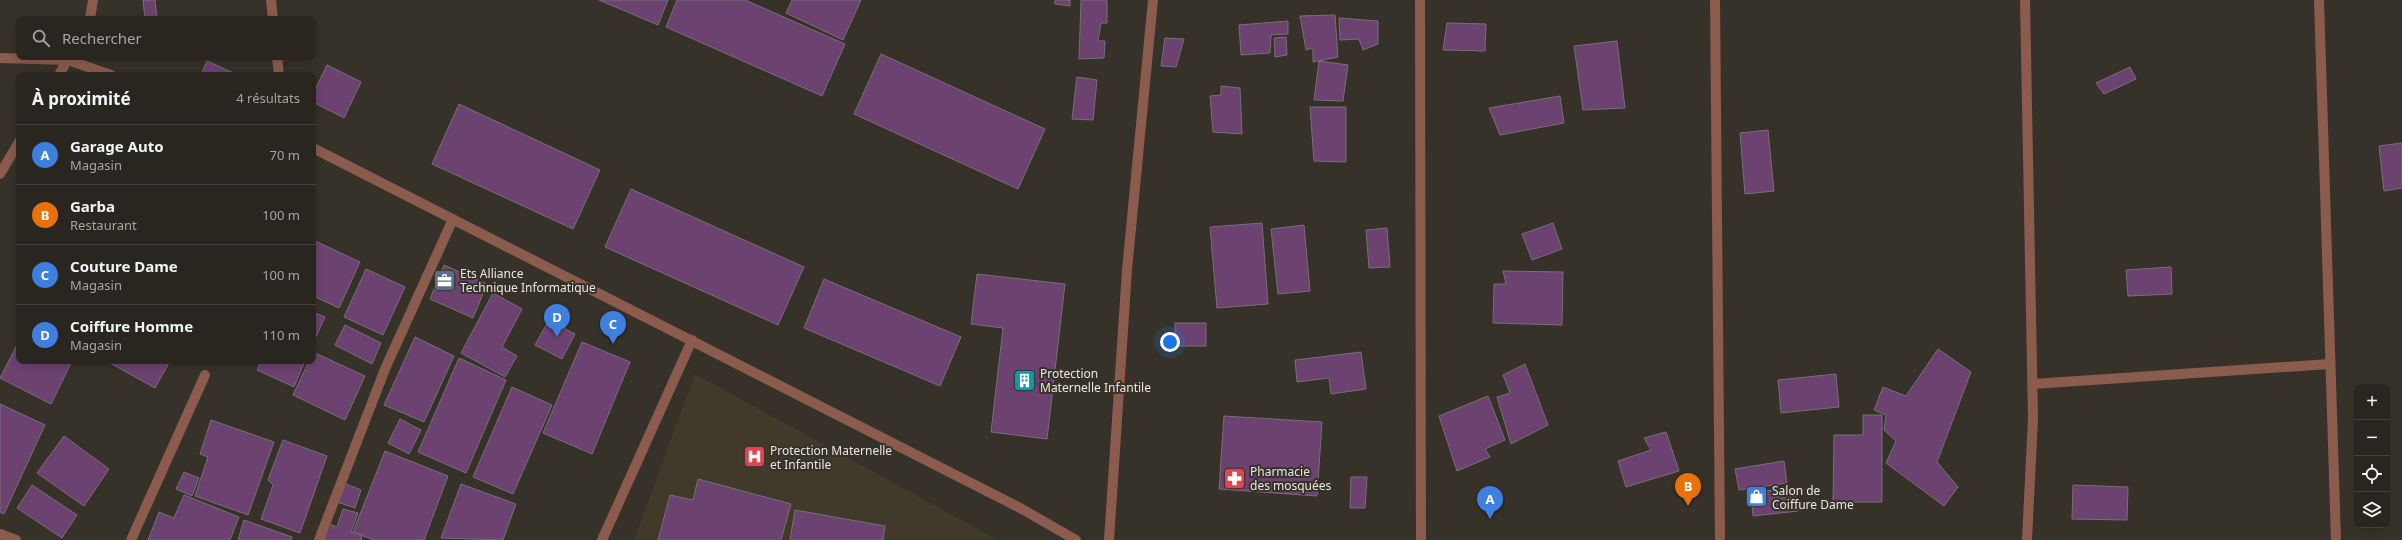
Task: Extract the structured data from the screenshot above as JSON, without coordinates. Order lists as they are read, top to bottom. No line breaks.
{"places":{"office":["Ets Alliance Technique Informatique"],"building":["Protection Maternelle Infantile"],"hospital":["Protection Maternelle et Infantile"],"pharmacy":["Pharmacie des mosquées"],"shop":["Salon de Coiffure Dame"]},"page":{"search":"Rechercher","heading":["À proximité","4 résultats"],"list":[{"mark":"A","name":"Garage Auto","note":"Magasin","value":"70 m"},{"mark":"B","name":"Garba","note":"Restaurant","value":"100 m"},{"mark":"C","name":"Couture Dame","note":"Magasin","value":"100 m"},{"mark":"D","name":"Coiffure Homme","note":"Magasin","value":"110 m"}],"pins":["D","C","B","A"],"map_buttons":["+","−"]}}
